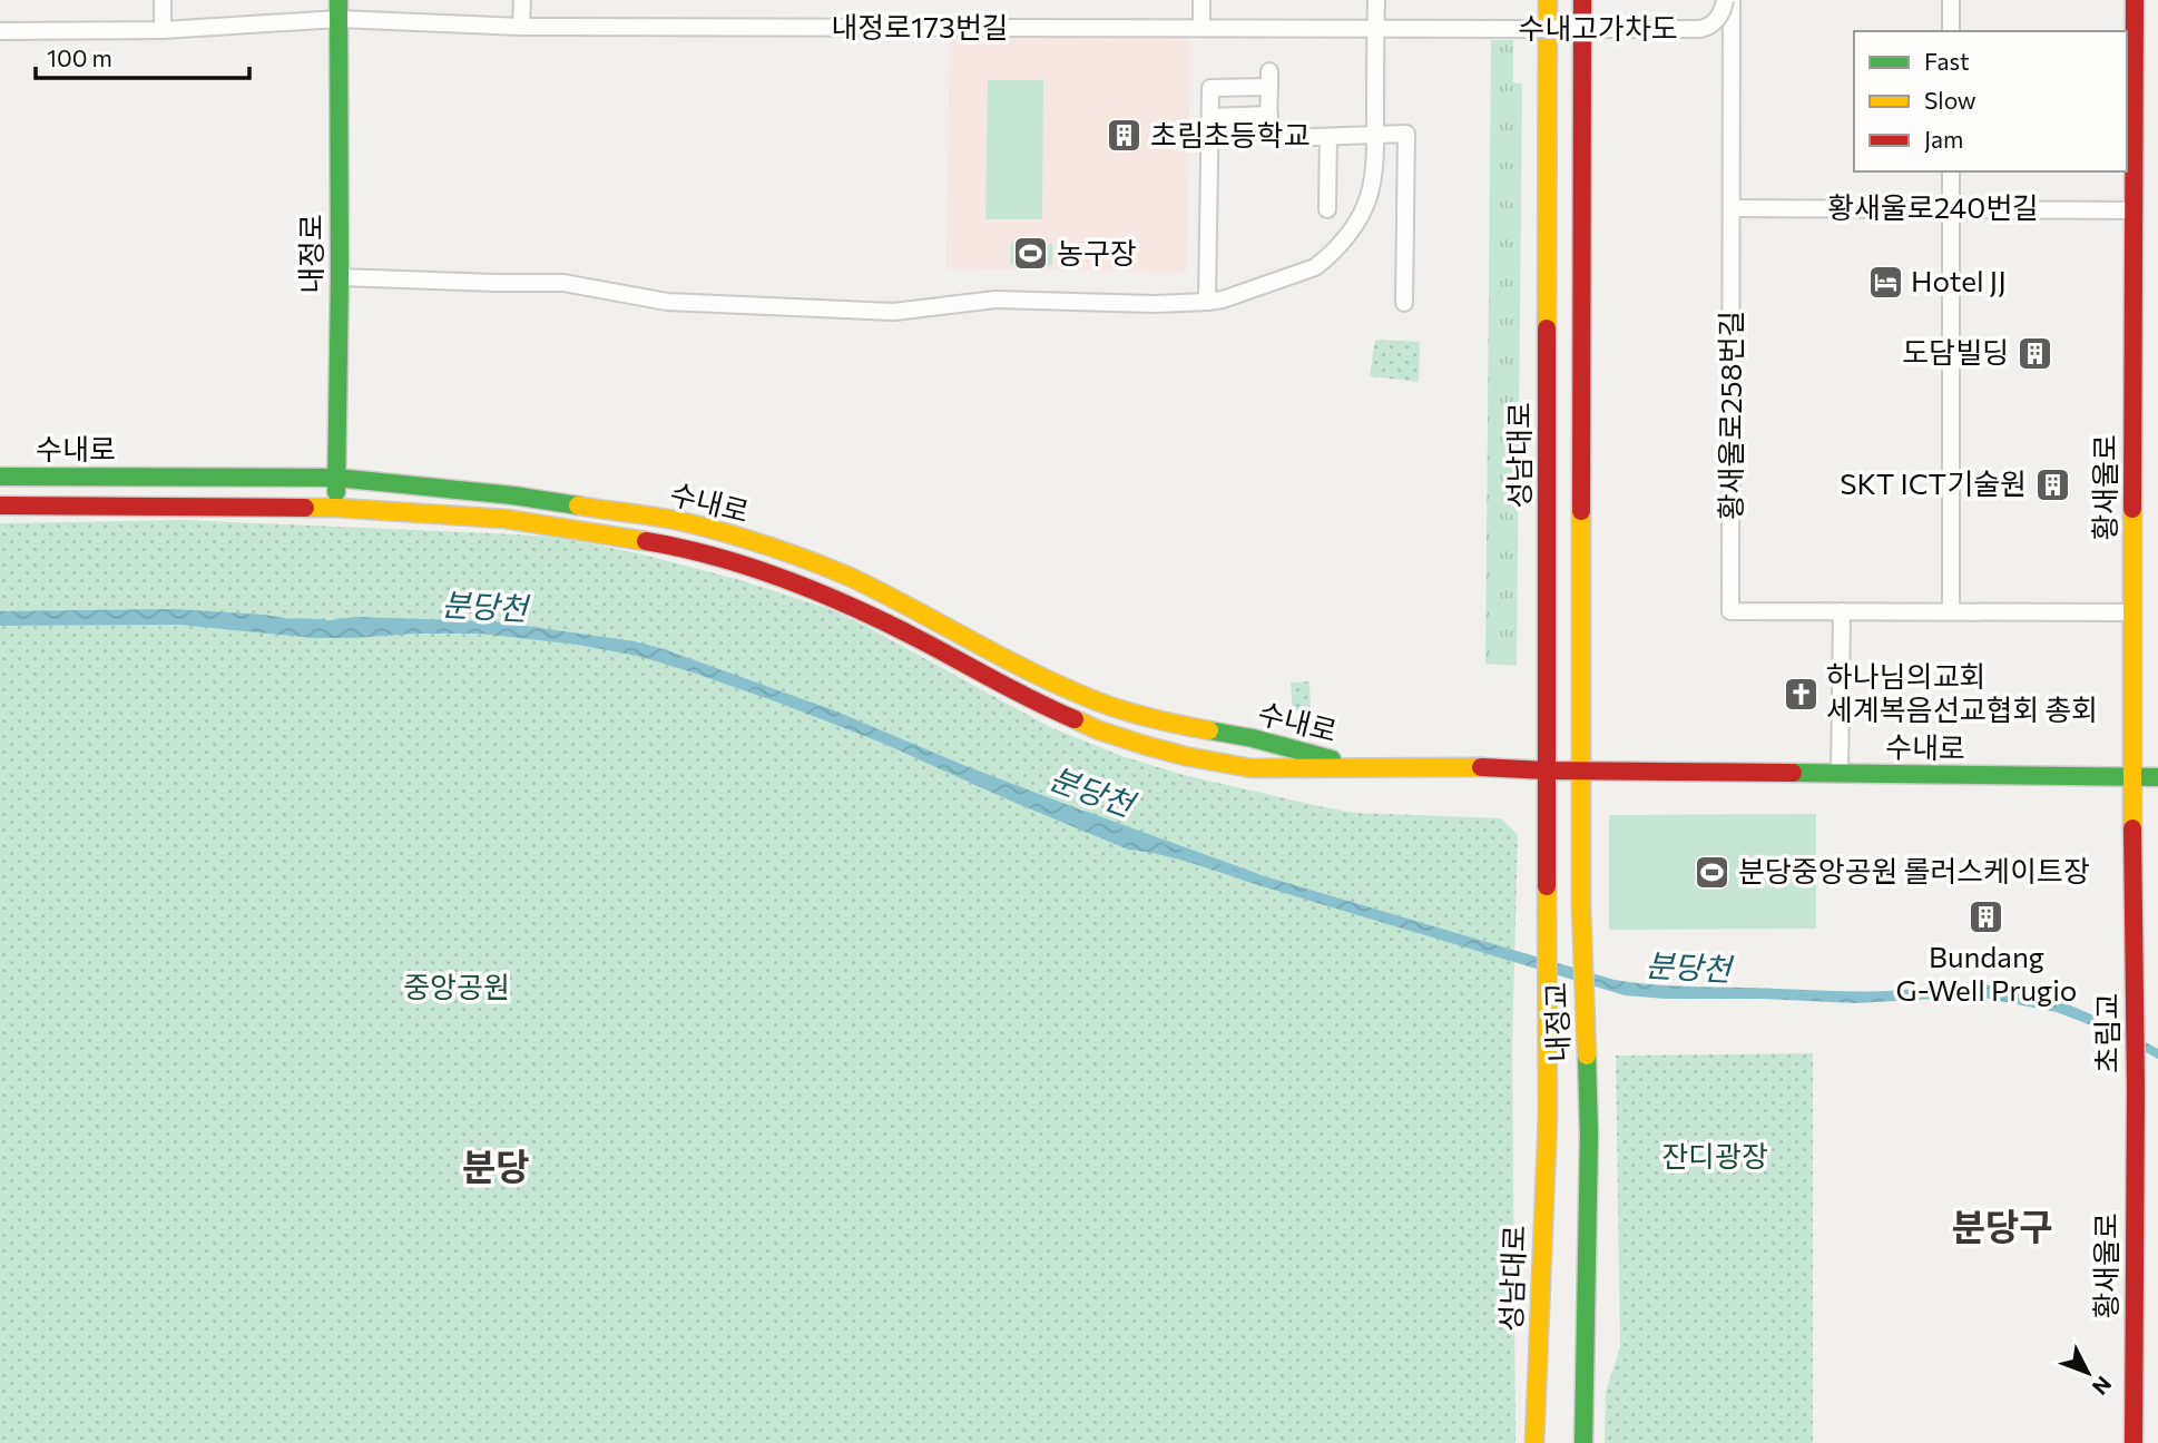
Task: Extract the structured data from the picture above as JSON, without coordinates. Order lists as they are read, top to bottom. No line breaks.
{"streets":{"main road":["내정로","수내로","성남대로","황새울로","내정교","초림교"],"street":["내정로173번길","수내고가차도","황새울로240번길","황새울로258번길"]},"crossings":[["내정로173번길","수내고가차도"],["내정로173번길","내정로"],["황새울로240번길","황새울로258번길"],["황새울로240번길","황새울로"],["내정로","수내로"],["황새울로258번길","황새울로"],["수내로","성남대로"],["수내로","황새울로"],["수내로","내정교"],["황새울로","초림교"]],"districts":["분당","분당구"],"water":["분당천"],"parks":["중앙공원","잔디광장"],"places":{"building":["초림초등학교","도담빌딩","SKT ICT기술원","Bundang G-Well Prugio"],"sports":["농구장","분당중앙공원 롤러스케이트장"],"hotel":["Hotel JJ"],"church":["하나님의교회 세계복음선교협회 총회"]},"legend":["Fast","Slow","Jam"],"scale_bar":"100 m","north":"bottom right"}
